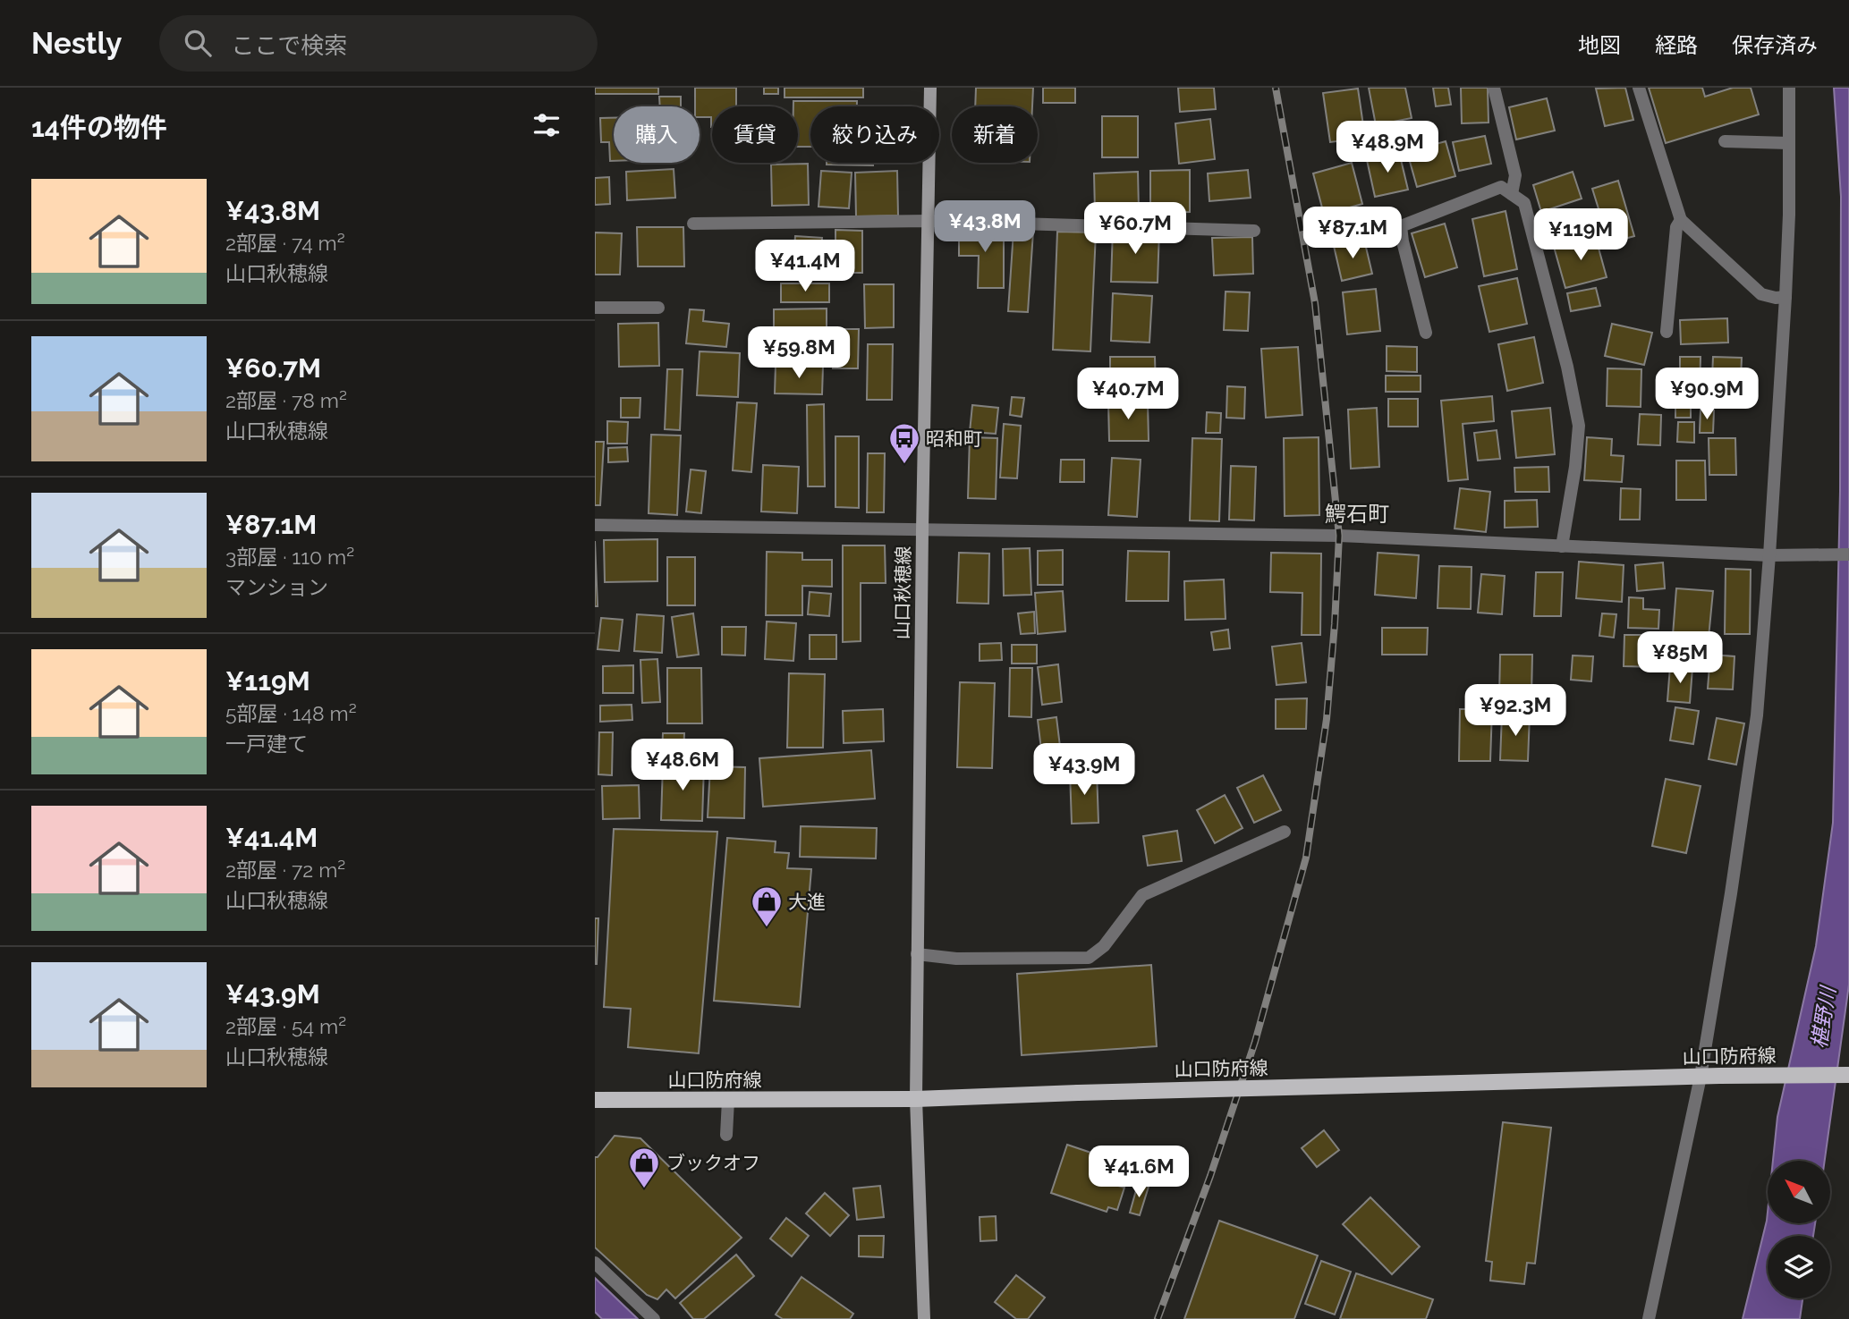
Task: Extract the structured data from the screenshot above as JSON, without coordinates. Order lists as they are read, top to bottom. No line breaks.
{"streets":{"main road":["山口秋穂線","山口防府線"]},"crossings":[["山口秋穂線","山口防府線"]],"districts":["鰐石町"],"water":["椹野川"],"places":{"bus stop":["昭和町"],"shop":["大進","ブックオフ"]},"north":"top left","page":{"header":"Nestly","search":"ここで検索","nav":["地図","経路","保存済み"],"heading":"14件の物件","chip":["購入","賃貸","絞り込み","新着"],"price":["¥48.9M","¥43.8M","¥60.7M","¥87.1M","¥119M","¥41.4M","¥59.8M","¥40.7M","¥90.9M","¥85M","¥92.3M","¥48.6M","¥43.9M","¥41.6M"],"list":[{"name":"¥43.8M","note":"2部屋 · 74 m² · 山口秋穂線"},{"name":"¥60.7M","note":"2部屋 · 78 m² · 山口秋穂線"},{"name":"¥87.1M","note":"3部屋 · 110 m² · マンション"},{"name":"¥119M","note":"5部屋 · 148 m² · 一戸建て"},{"name":"¥41.4M","note":"2部屋 · 72 m² · 山口秋穂線"},{"name":"¥43.9M","note":"2部屋 · 54 m² · 山口秋穂線"}]}}
